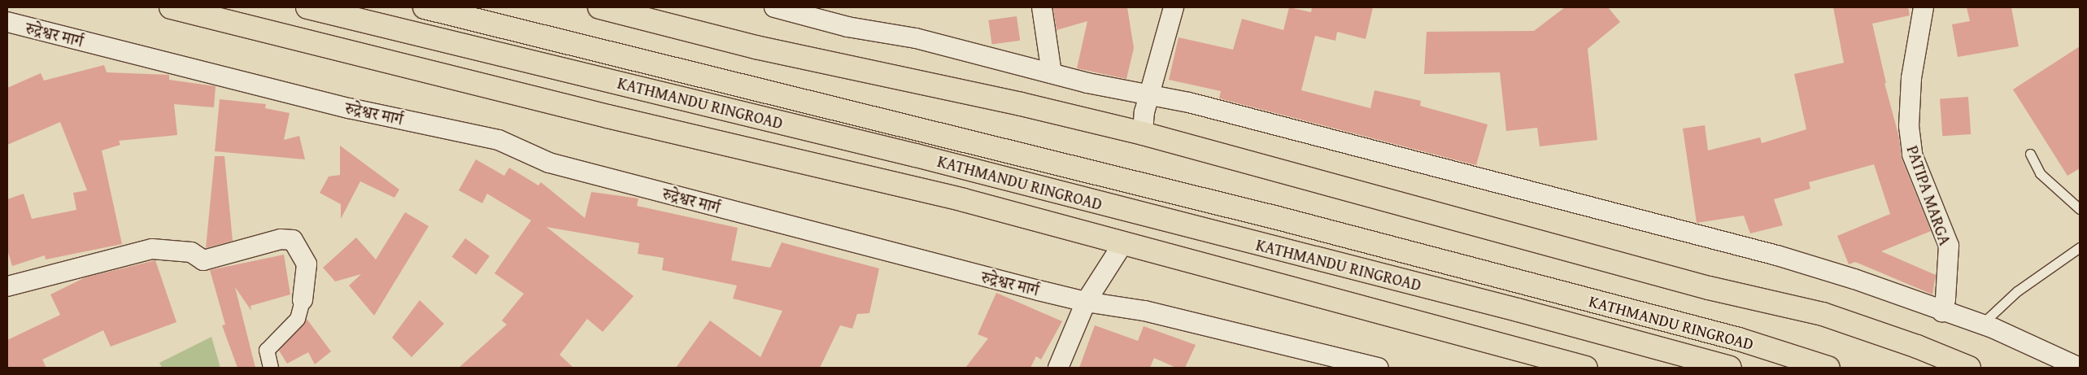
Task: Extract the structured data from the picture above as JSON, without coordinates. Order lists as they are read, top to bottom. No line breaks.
{"streets":{"main road":["KATHMANDU RINGROAD"],"street":["रुद्रेश्वर मार्ग","PATIPA MARGA"]}}
